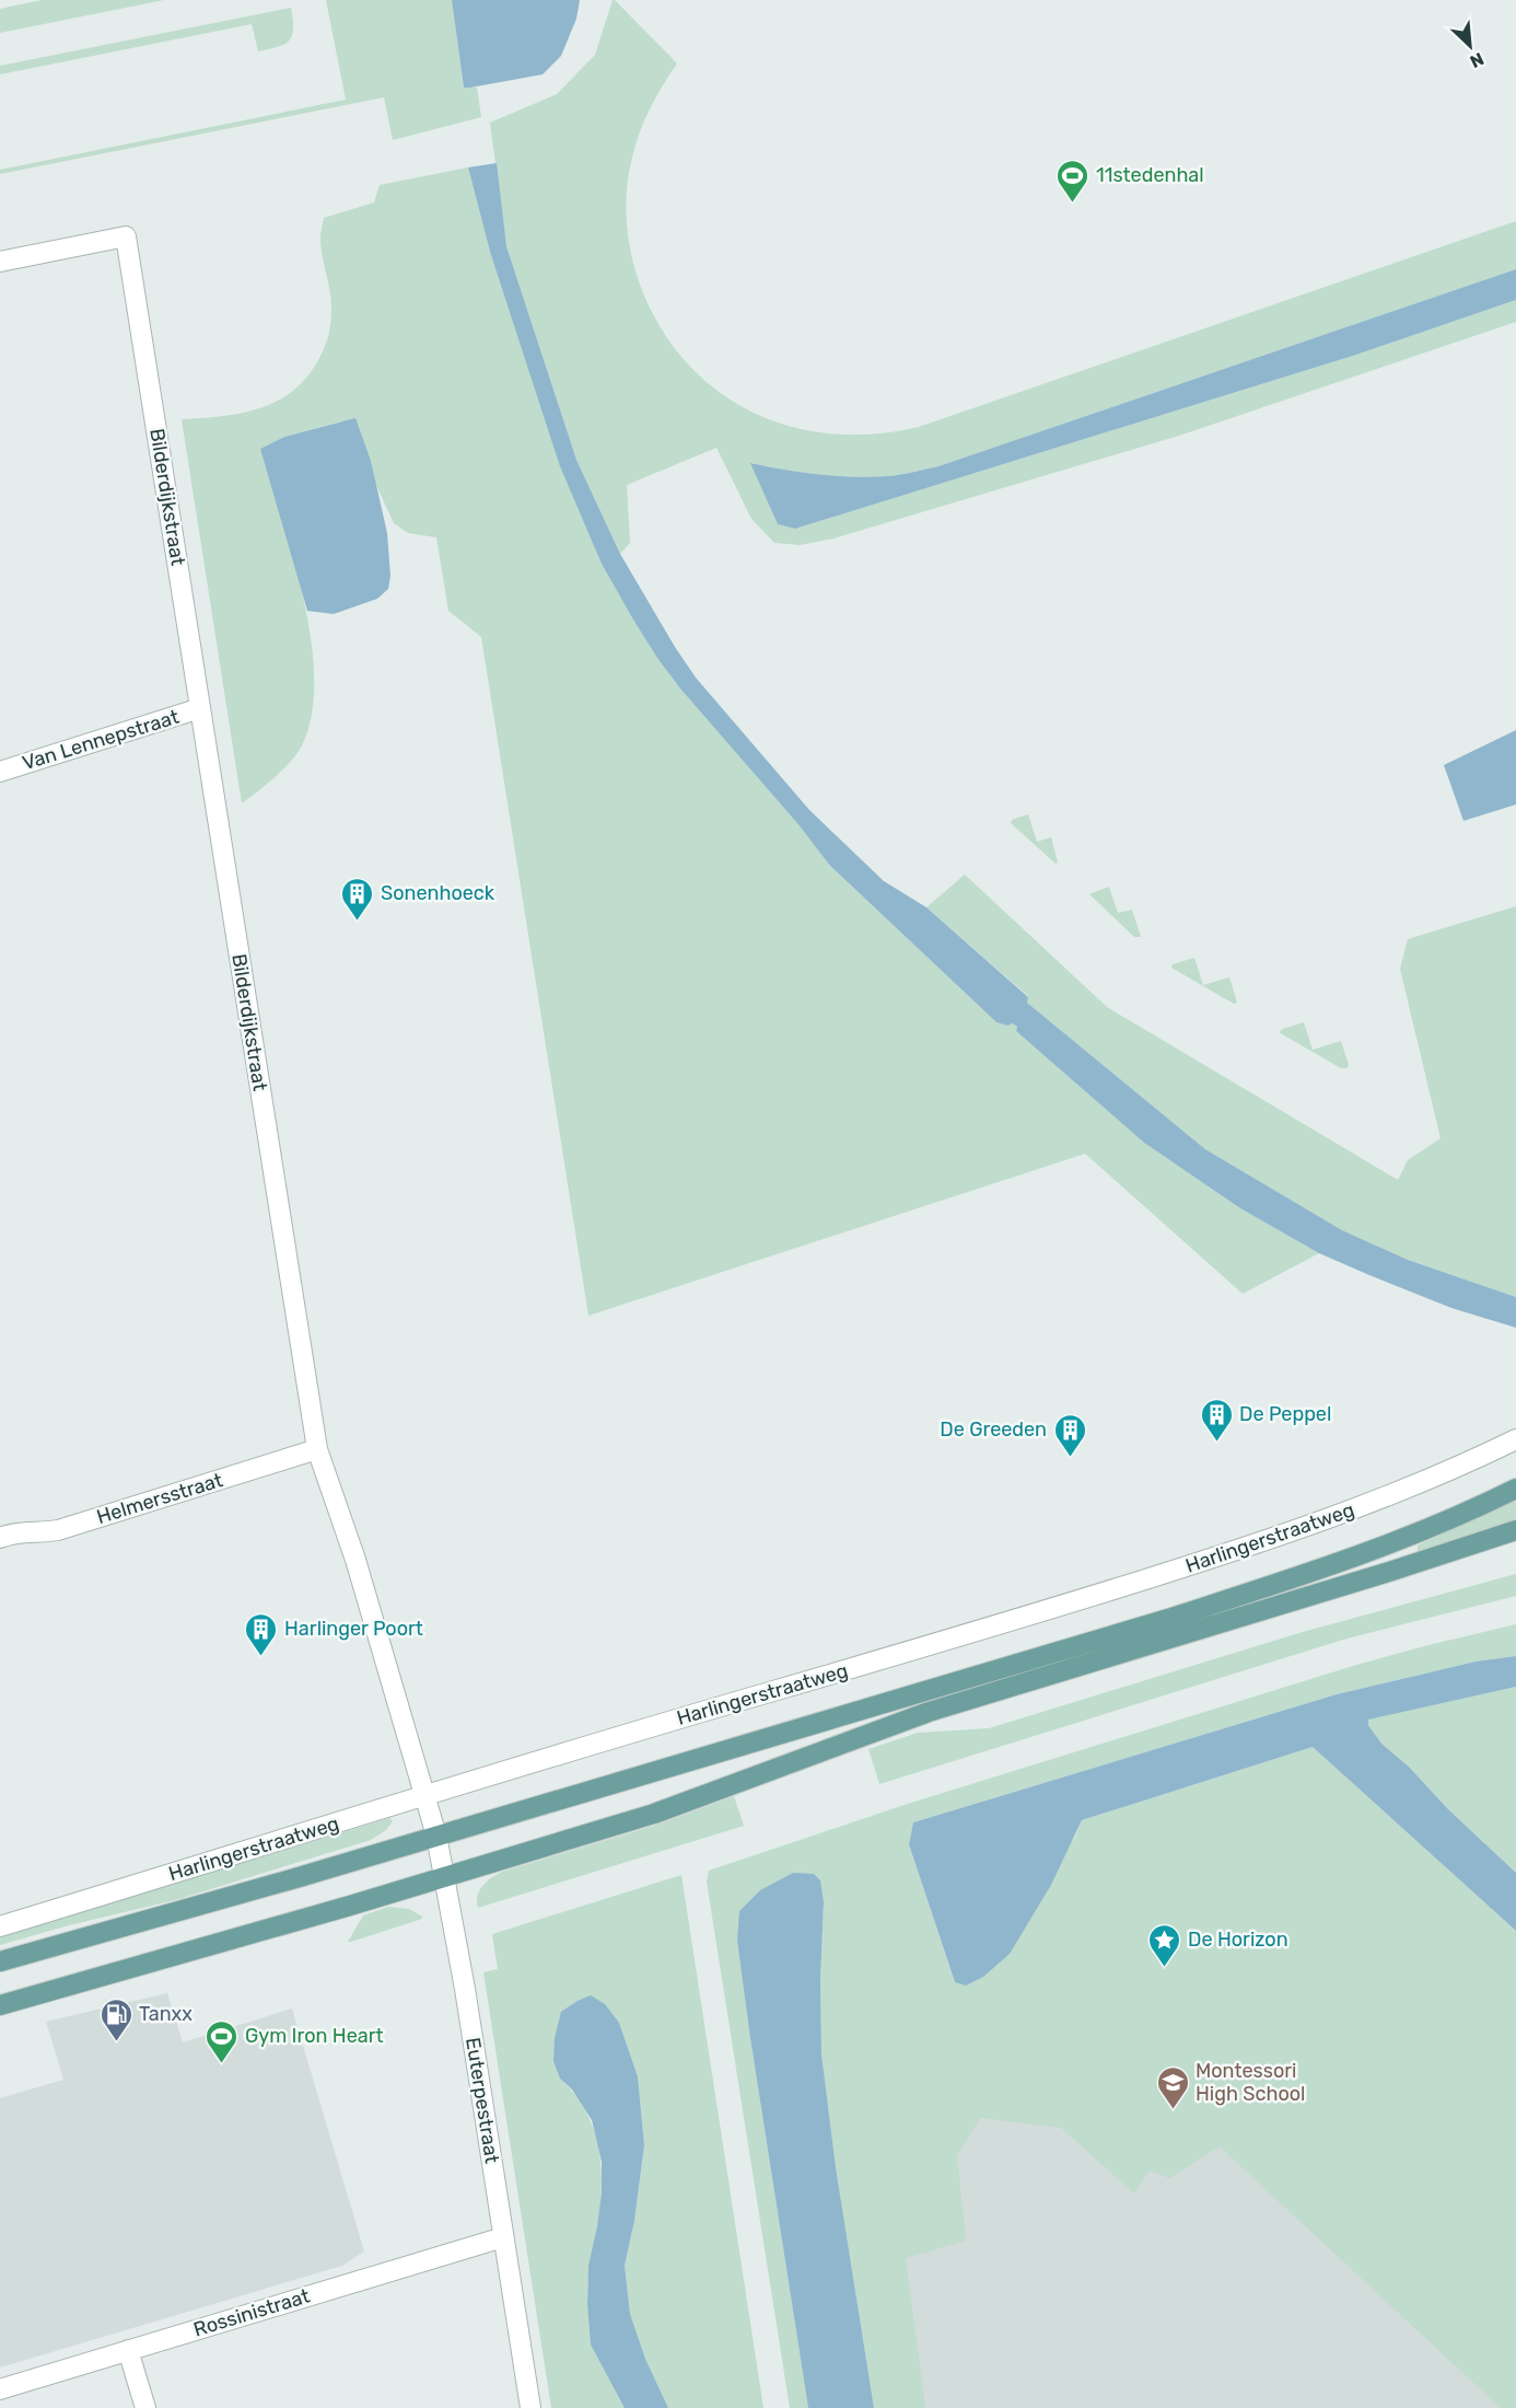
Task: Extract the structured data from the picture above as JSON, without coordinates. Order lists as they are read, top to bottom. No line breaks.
{"streets":{"main road":["Harlingerstraatweg"],"street":["Bilderdijkstraat","Van Lennepstraat","Helmersstraat","Euterpestraat","Rossinistraat"]},"crossings":[["Bilderdijkstraat","Van Lennepstraat"],["Bilderdijkstraat","Helmersstraat"],["Bilderdijkstraat","Harlingerstraatweg"],["Bilderdijkstraat","Euterpestraat"],["Harlingerstraatweg","Euterpestraat"],["Euterpestraat","Rossinistraat"]],"places":{"sports":["11stedenhal","Gym Iron Heart"],"building":["Sonenhoeck","De Peppel","De Greeden","Harlinger Poort"],"place":["De Horizon"],"fuel station":["Tanxx"],"school or university":["Montessori High School"]},"north":"bottom right"}
